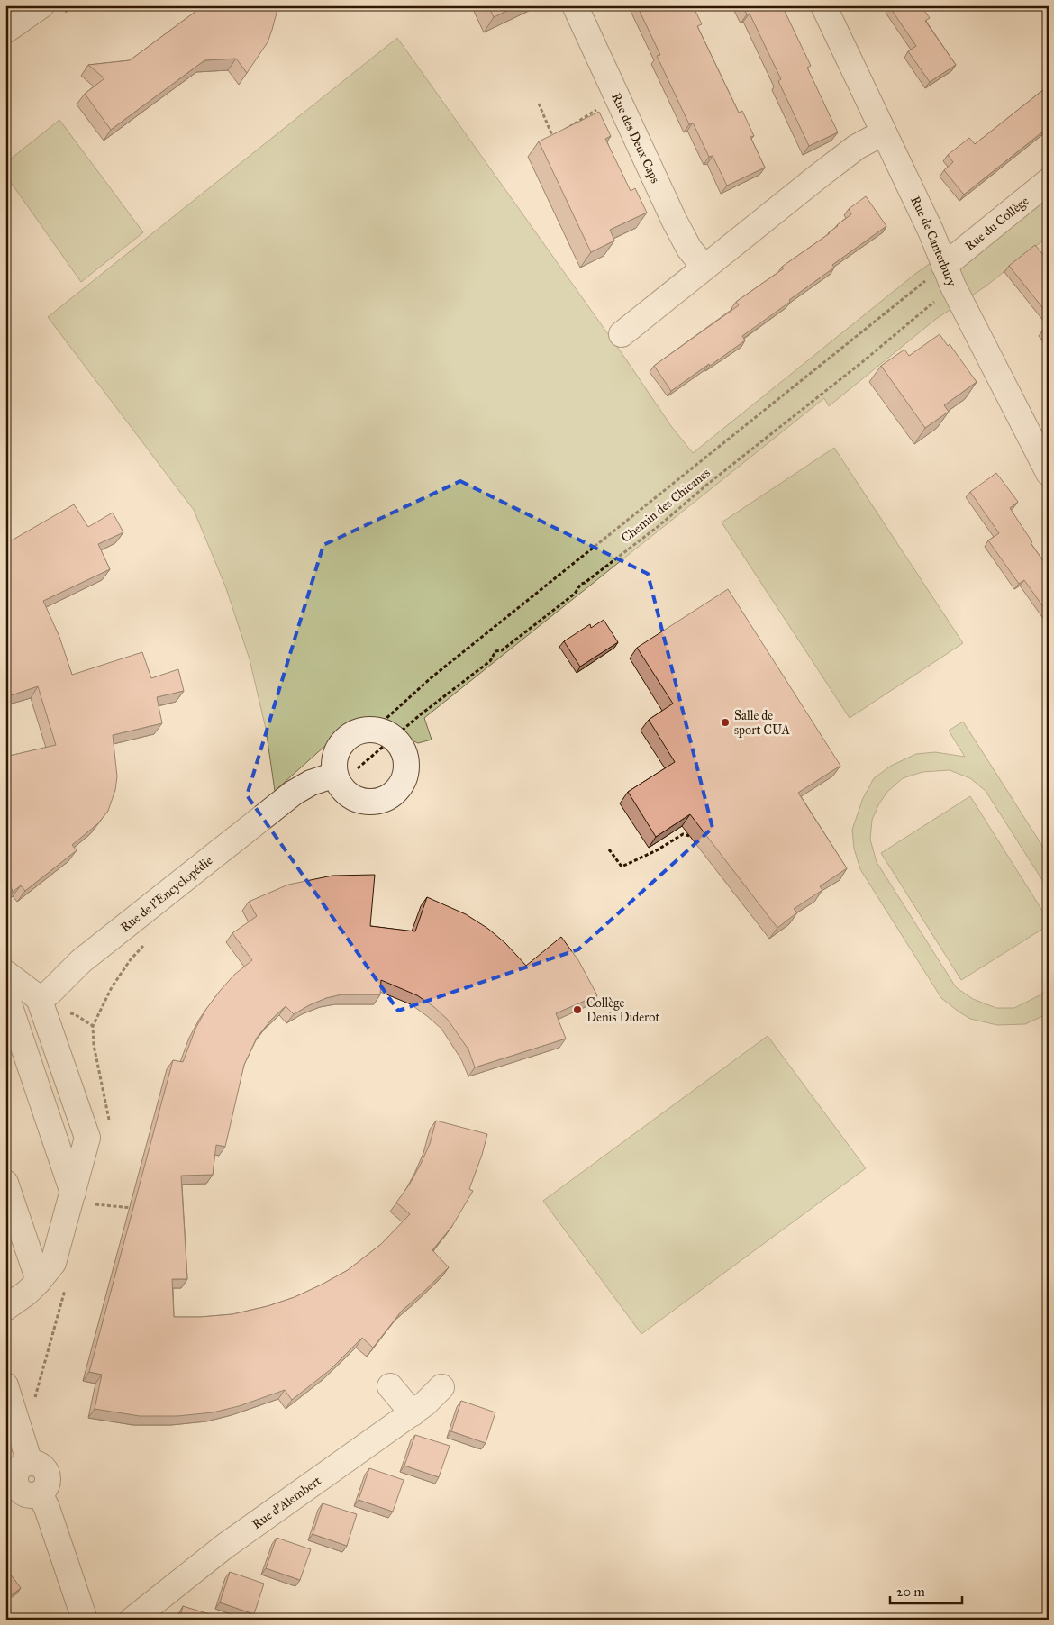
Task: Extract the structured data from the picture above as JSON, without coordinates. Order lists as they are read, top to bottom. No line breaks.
{"streets":{"street":["Rue des Deux Caps","Rue du Collège","Rue de Canterbury","Rue de l'Encyclopédie","Rue d'Alembert"],"path":["Chemin des Chicanes"]},"crossings":[["Rue du Collège","Rue de Canterbury"],["Rue du Collège","Chemin des Chicanes"],["Rue de Canterbury","Chemin des Chicanes"]],"places":["Salle de sport CUA","Collège Denis Diderot"],"scale_bar":"20 m"}
